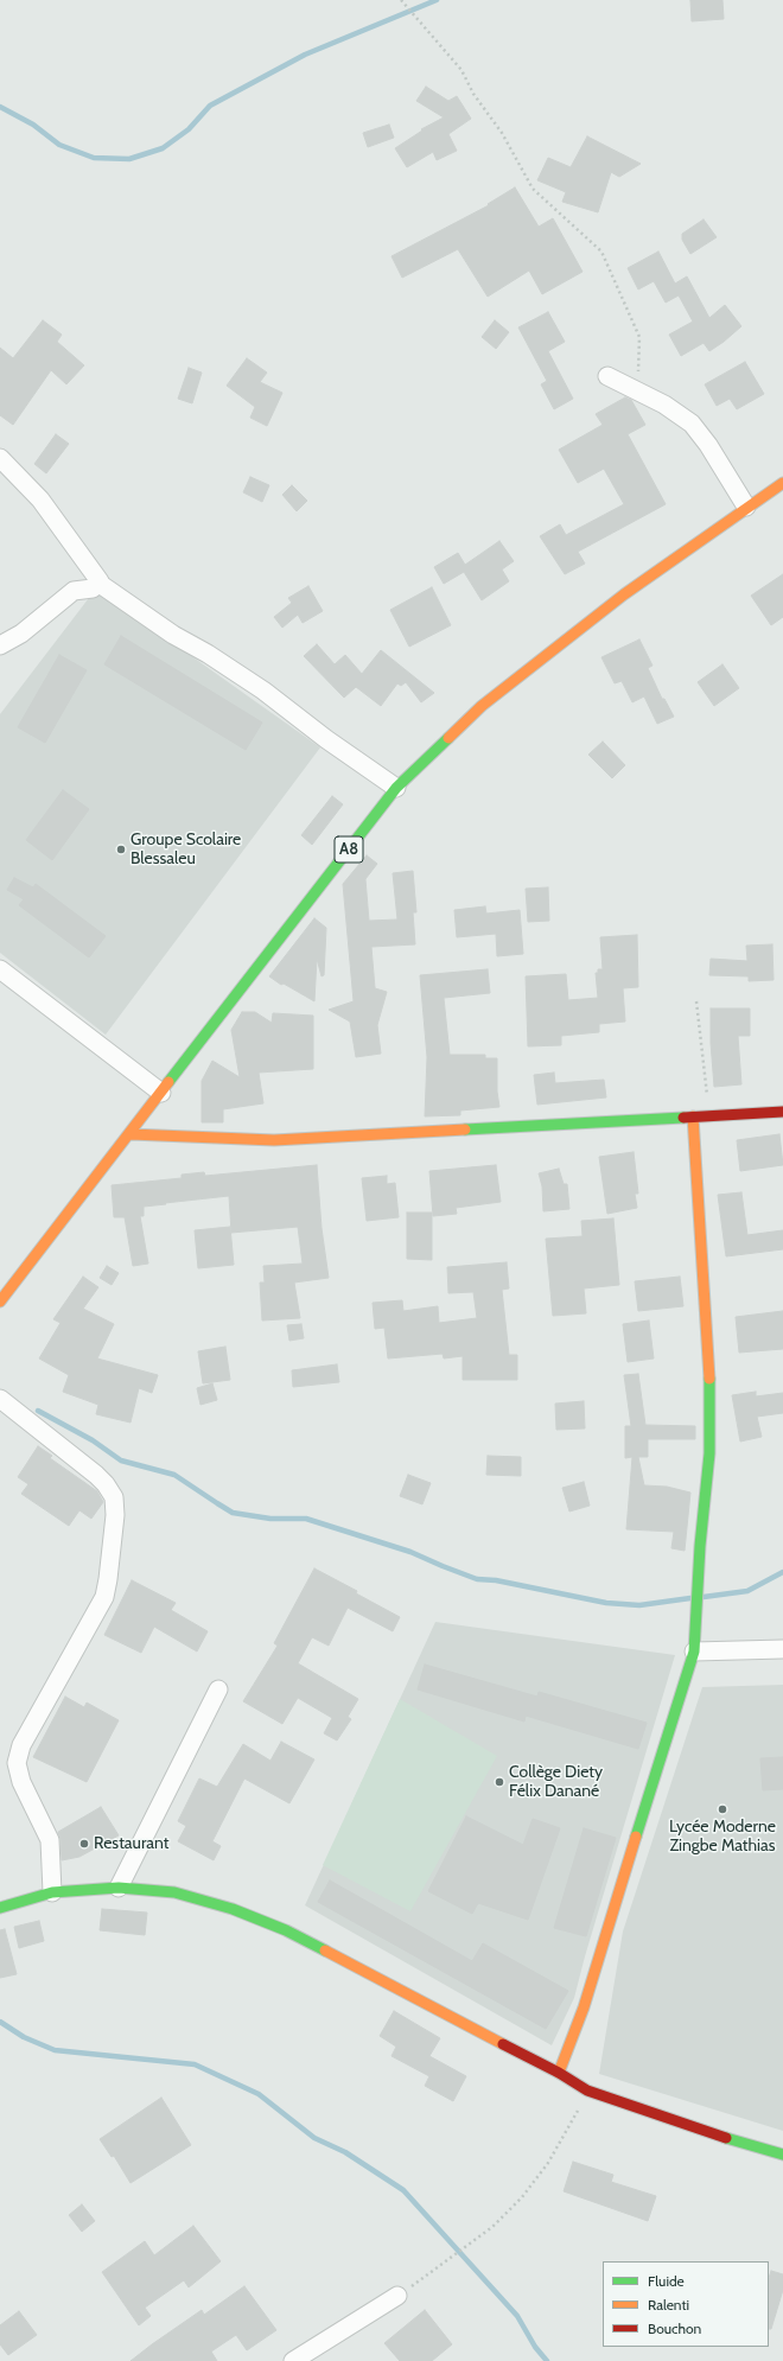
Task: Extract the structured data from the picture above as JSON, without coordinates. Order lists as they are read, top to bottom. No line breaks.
{"streets":{"street":["A8"]},"places":["Groupe Scolaire Blessaleu","Collège Diety Félix Danané","Lycée Moderne Zingbe Mathias","Restaurant"],"legend":["Fluide","Ralenti","Bouchon"]}
